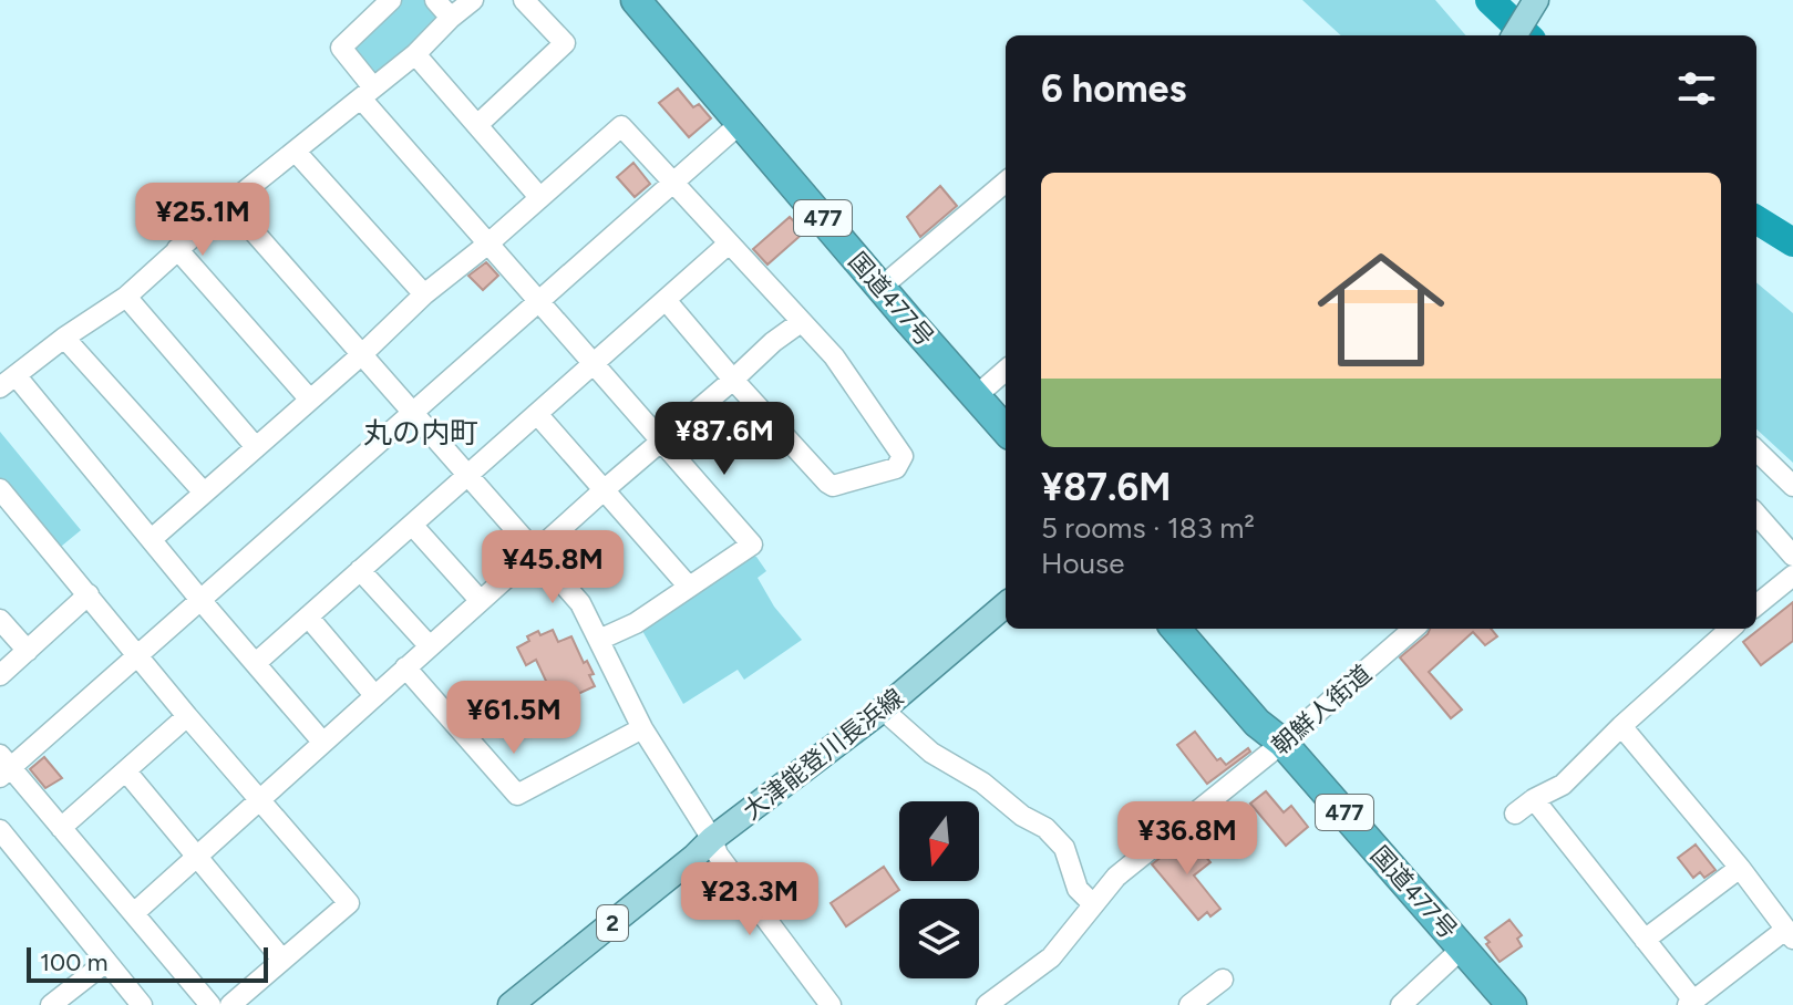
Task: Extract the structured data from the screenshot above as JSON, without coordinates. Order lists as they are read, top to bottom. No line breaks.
{"streets":{"highway":["477","国道477号"],"main road":["大津能登川長浜線","2"],"street":["朝鮮人街道"]},"crossings":[["国道477号","朝鮮人街道"]],"districts":["丸の内町"],"scale_bar":"100 m","north":"bottom","page":{"heading":"6 homes","list":[{"name":"¥87.6M","note":"5 rooms · 183 m² · House"}],"price":["¥25.1M","¥87.6M","¥45.8M","¥61.5M","¥36.8M","¥23.3M"],"scale":"100 m"}}
